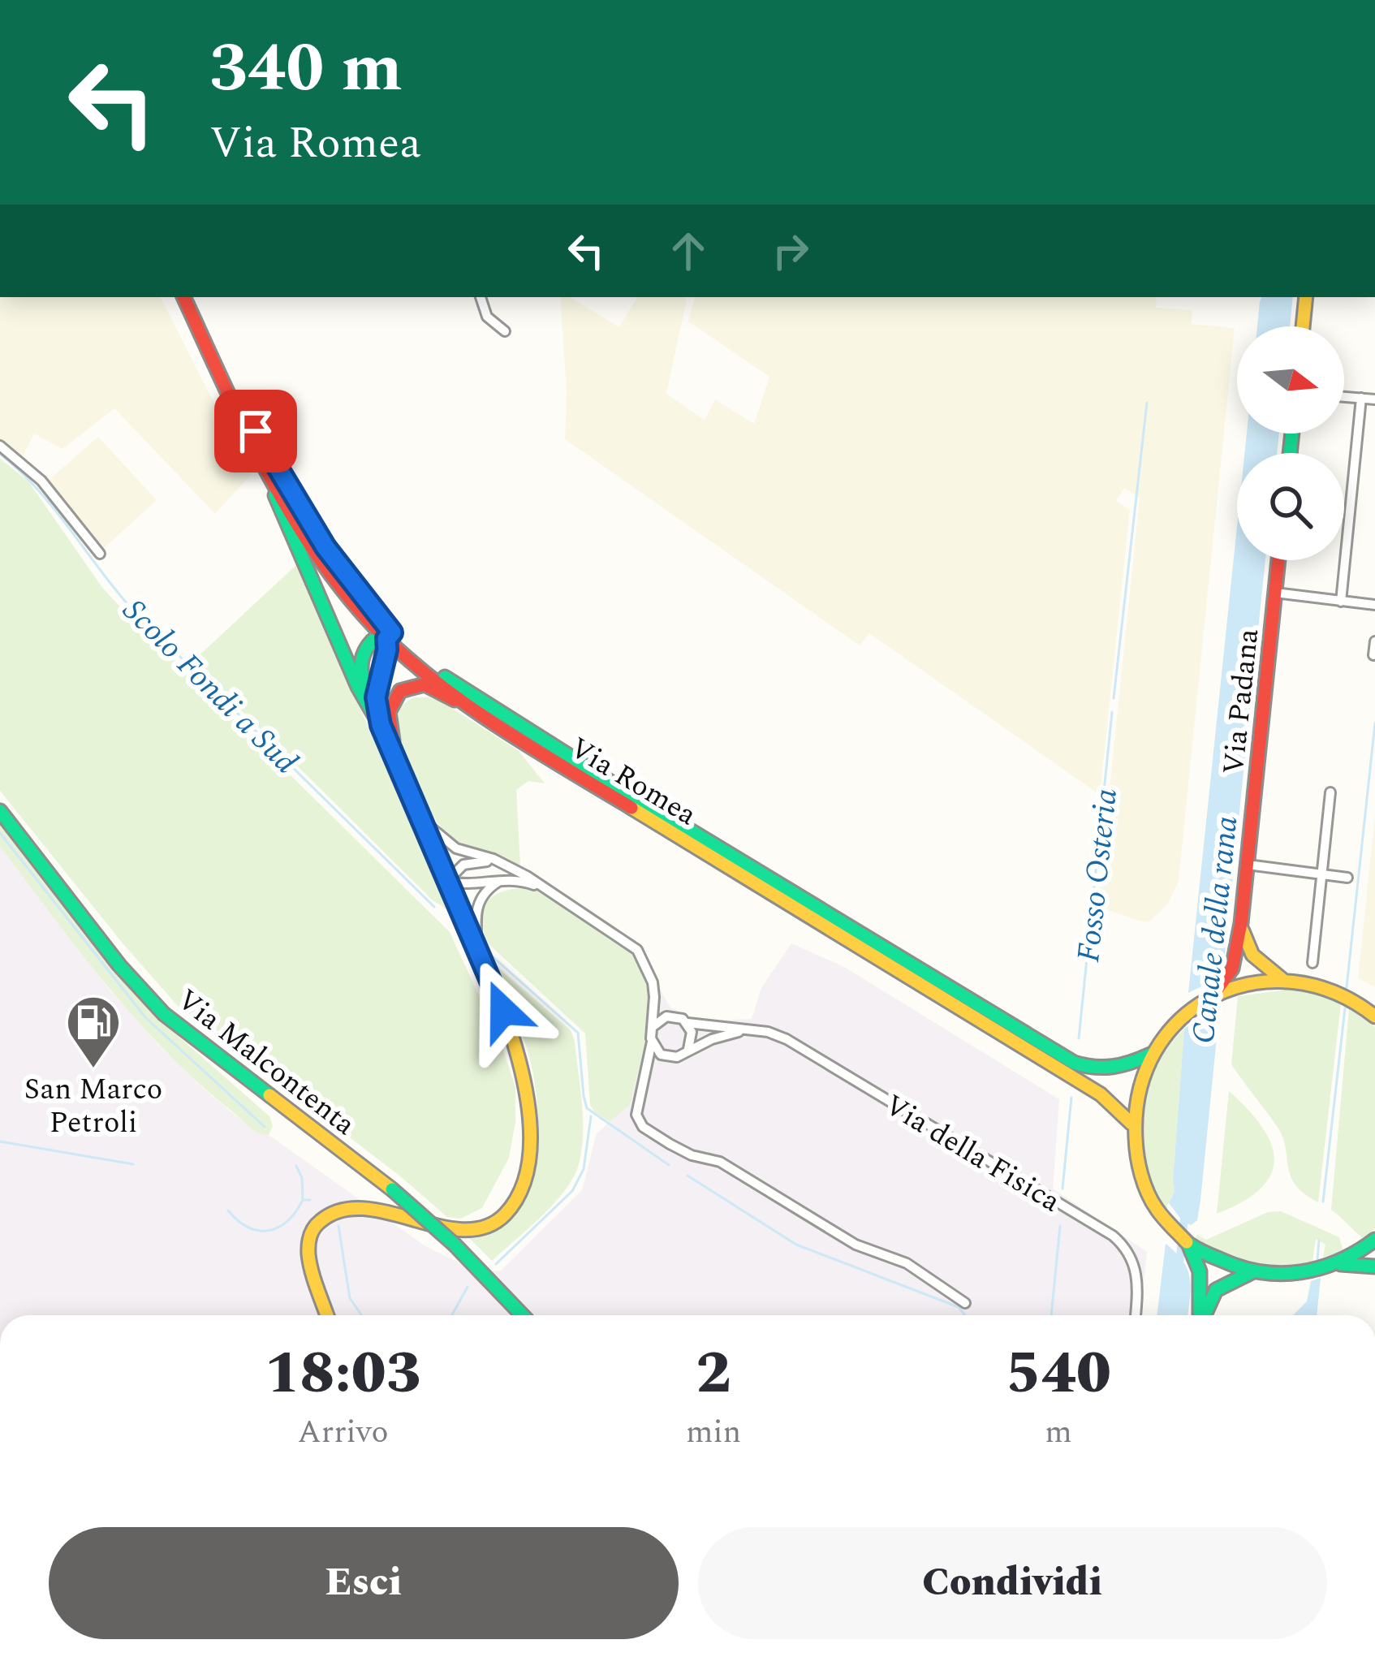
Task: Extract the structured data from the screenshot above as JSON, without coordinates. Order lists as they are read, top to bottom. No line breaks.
{"streets":{"main road":["Via Padana","Via Romea","Via Malcontenta"],"street":["Via della Fisica"]},"water":["Scolo Fondi a Sud","Fosso Osteria","Canale della rana"],"places":{"fuel station":["San Marco Petroli"]},"north":"right","page":{"turn":["340 m","Via Romea"],"eta":["18:03","Arrivo","2","min","540","m"],"buttons":["Esci","Condividi"]}}
